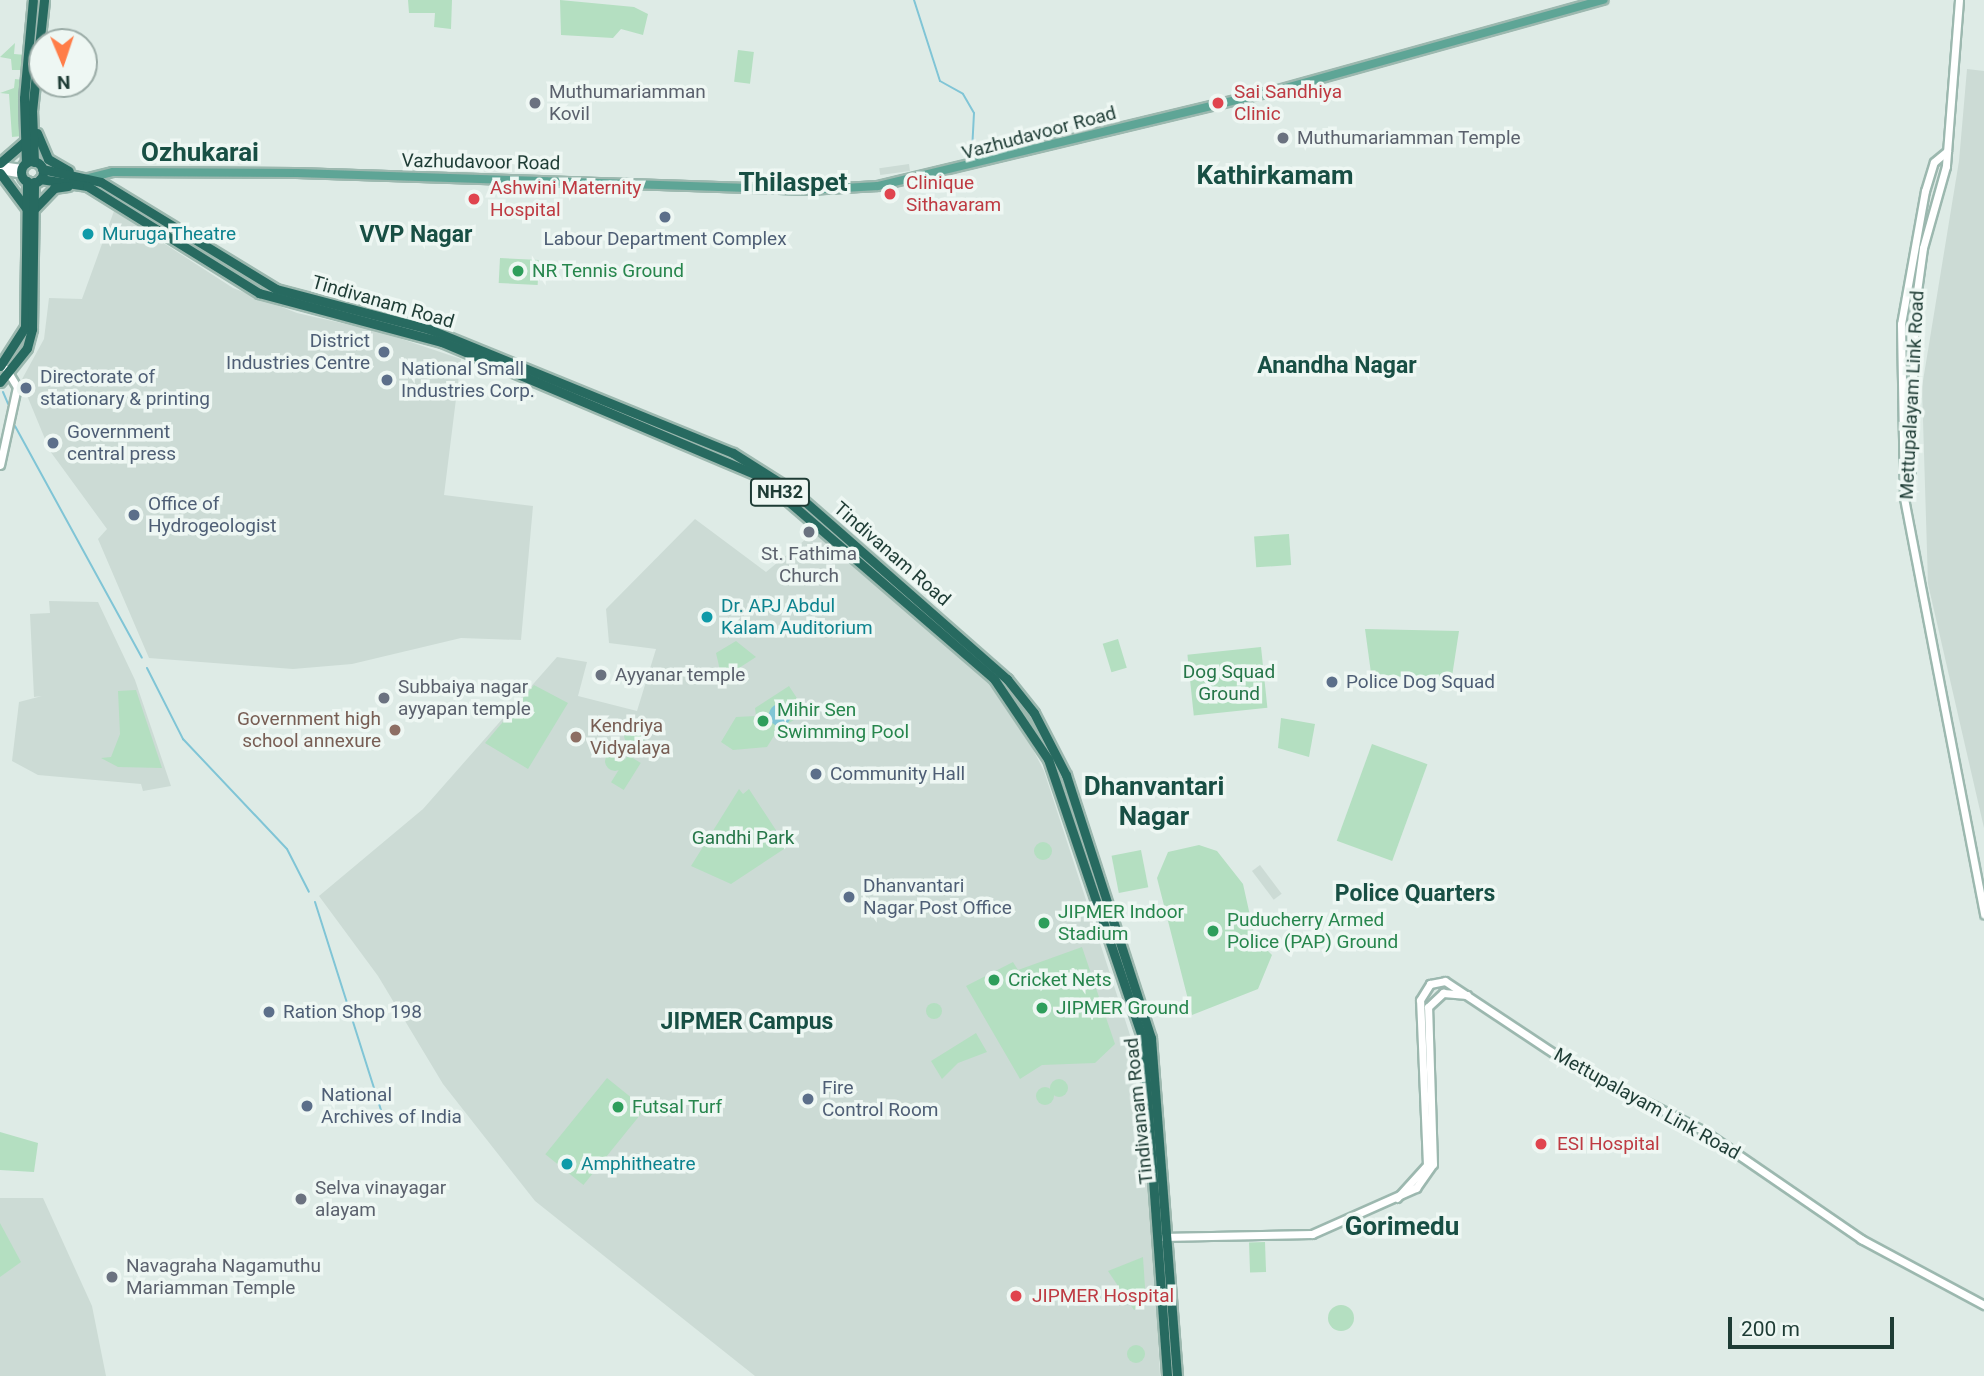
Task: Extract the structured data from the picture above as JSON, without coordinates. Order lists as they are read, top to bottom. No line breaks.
{"streets":{"highway":["Tindivanam Road","NH32"],"main road":["Vazhudavoor Road"],"street":["Mettupalayam Link Road"]},"crossings":[["Vazhudavoor Road","NH32"],["Tindivanam Road","Mettupalayam Link Road"],["Tindivanam Road","NH32"]],"districts":["Ozhukarai","Kathirkamam","Thilaspet","VVP Nagar","Anandha Nagar","Dhanvantari Nagar","Police Quarters","JIPMER Campus","Gorimedu"],"parks":["Dog Squad Ground","Gandhi Park"],"places":["Muthumariamman Kovil","Sai Sandhiya Clinic","Muthumariamman Temple","Clinique Sithavaram","Ashwini Maternity Hospital","Labour Department Complex","Muruga Theatre","NR Tennis Ground","District Industries Centre","National Small Industries Corp.","Directorate of stationary & printing","Government central press","Office of Hydrogeologist","St. Fathima Church","Dr. APJ Abdul Kalam Auditorium","Ayyanar temple","Police Dog Squad","Subbaiya nagar ayyapan temple","Mihir Sen Swimming Pool","Government high school annexure","Kendriya Vidyalaya","Community Hall","Dhanvantari Nagar Post Office","JIPMER Indoor Stadium","Puducherry Armed Police (PAP) Ground","Cricket Nets","JIPMER Ground","Ration Shop 198","Fire Control Room","National Archives of India","Futsal Turf","ESI Hospital","Amphitheatre","Selva vinayagar alayam","Navagraha Nagamuthu Mariamman Temple","JIPMER Hospital"],"scale_bar":"200 m","north":"bottom"}
